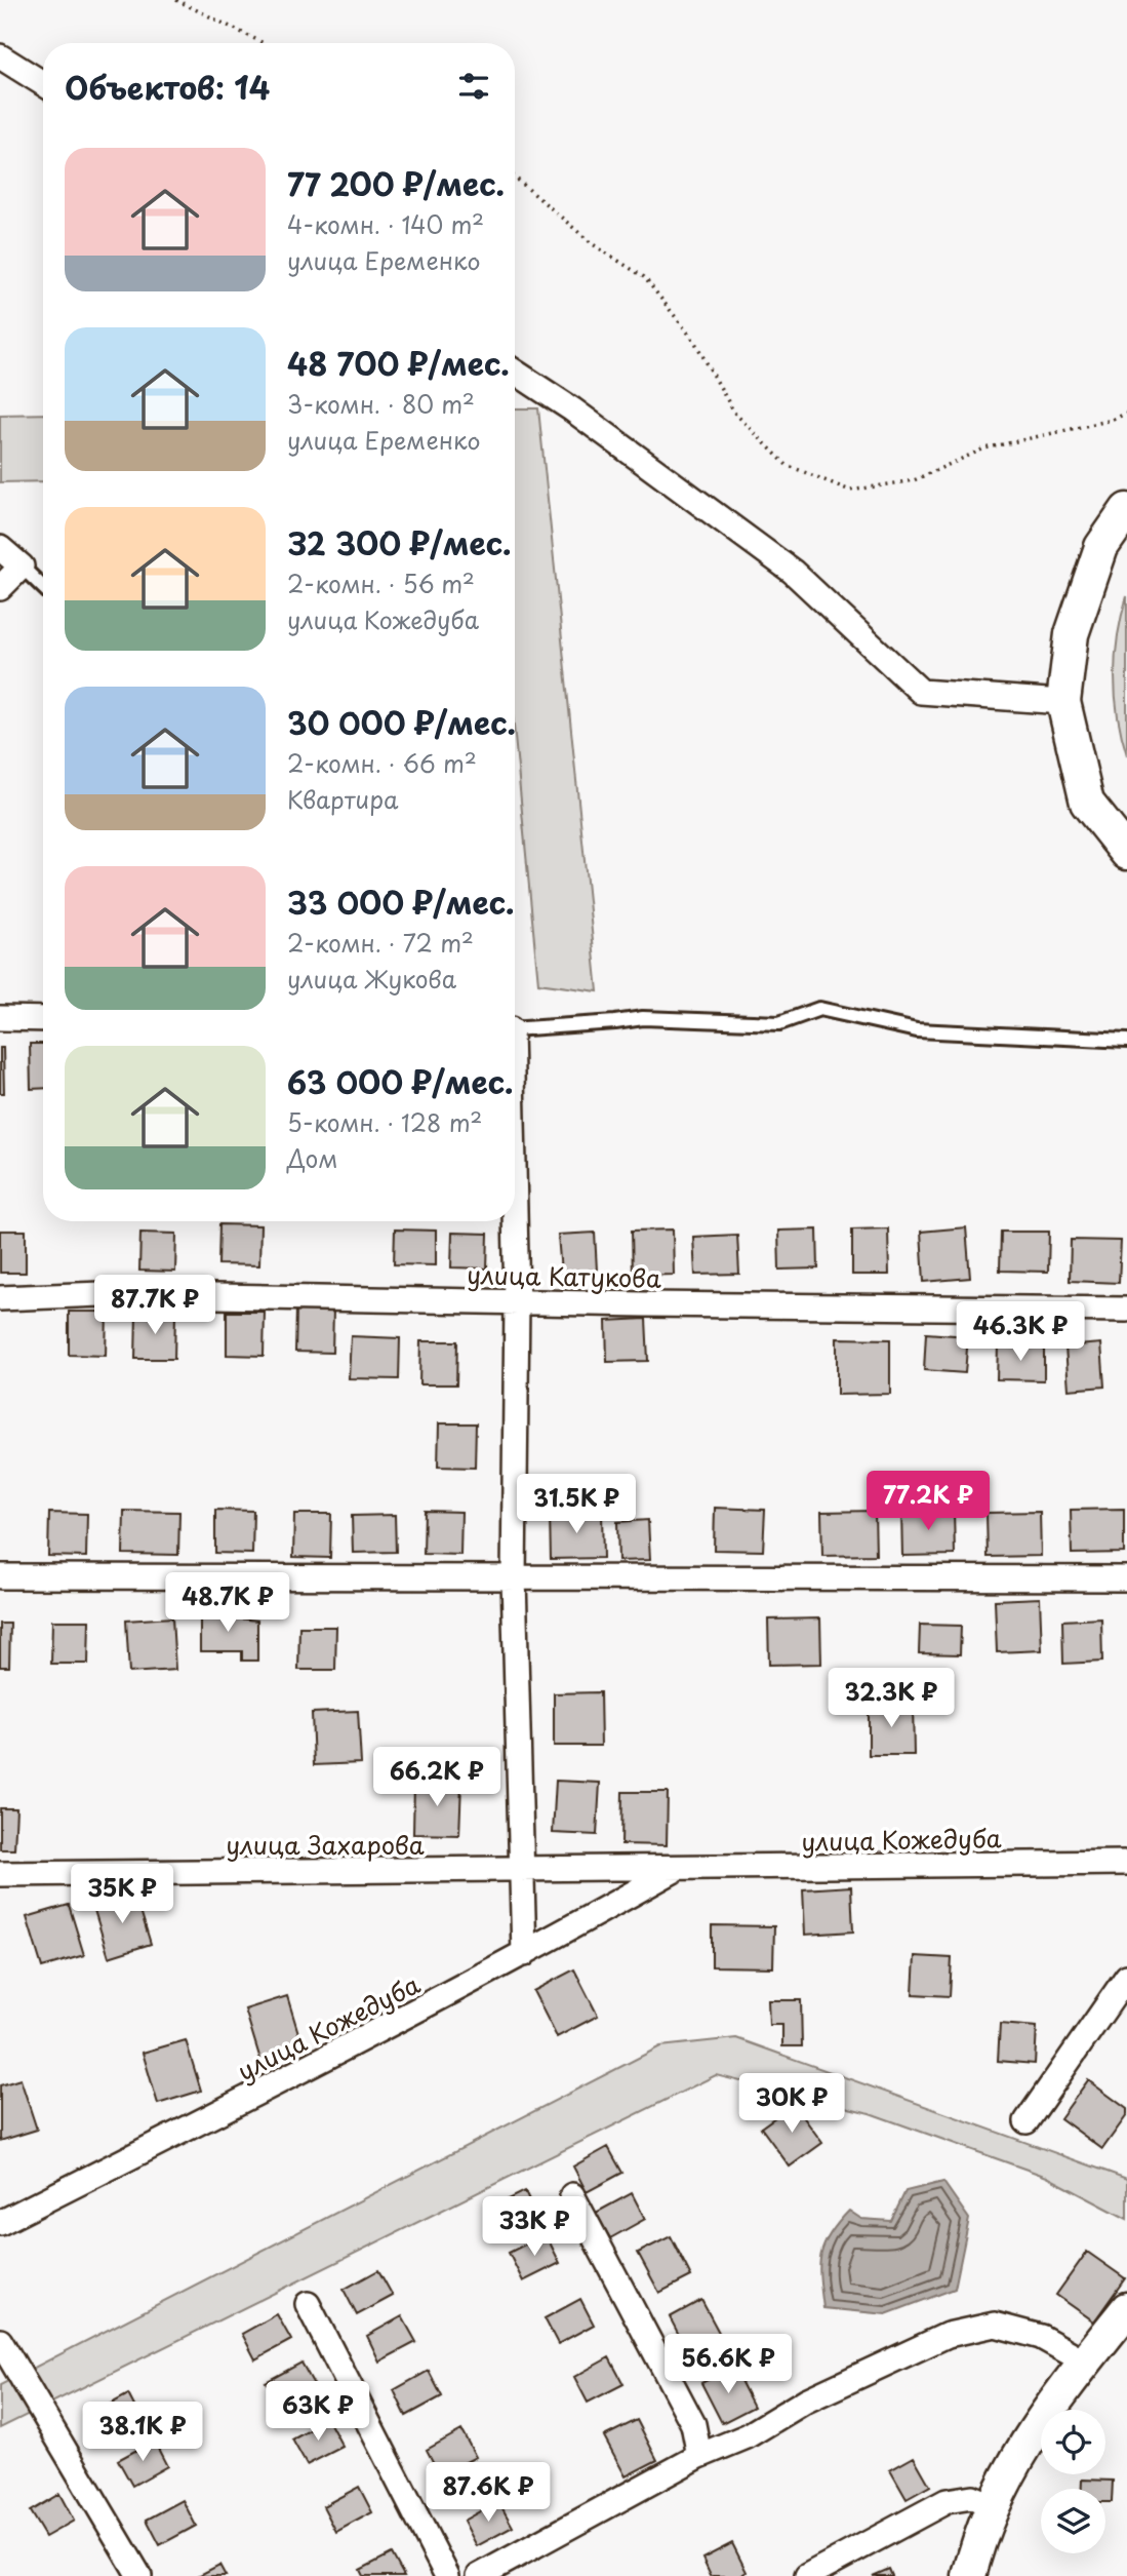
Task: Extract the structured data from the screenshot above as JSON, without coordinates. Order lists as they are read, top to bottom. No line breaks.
{"streets":{"street":["улица Катукова","улица Кожедуба","улица Захарова"]},"crossings":[["улица Кожедуба","улица Захарова"]],"page":{"heading":"Объектов: 14","list":[{"name":"77 200 ₽/мес.","note":"4-комн. · 140 m² · улица Еременко"},{"name":"48 700 ₽/мес.","note":"3-комн. · 80 m² · улица Еременко"},{"name":"32 300 ₽/мес.","note":"2-комн. · 56 m² · улица Кожедуба"},{"name":"30 000 ₽/мес.","note":"2-комн. · 66 m² · Квартира"},{"name":"33 000 ₽/мес.","note":"2-комн. · 72 m² · улица Жукова"},{"name":"63 000 ₽/мес.","note":"5-комн. · 128 m² · Дом"}],"price":["87.7K ₽","46.3K ₽","77.2K ₽","31.5K ₽","48.7K ₽","32.3K ₽","66.2K ₽","35K ₽","30K ₽","33K ₽","56.6K ₽","63K ₽","38.1K ₽","87.6K ₽"]}}
